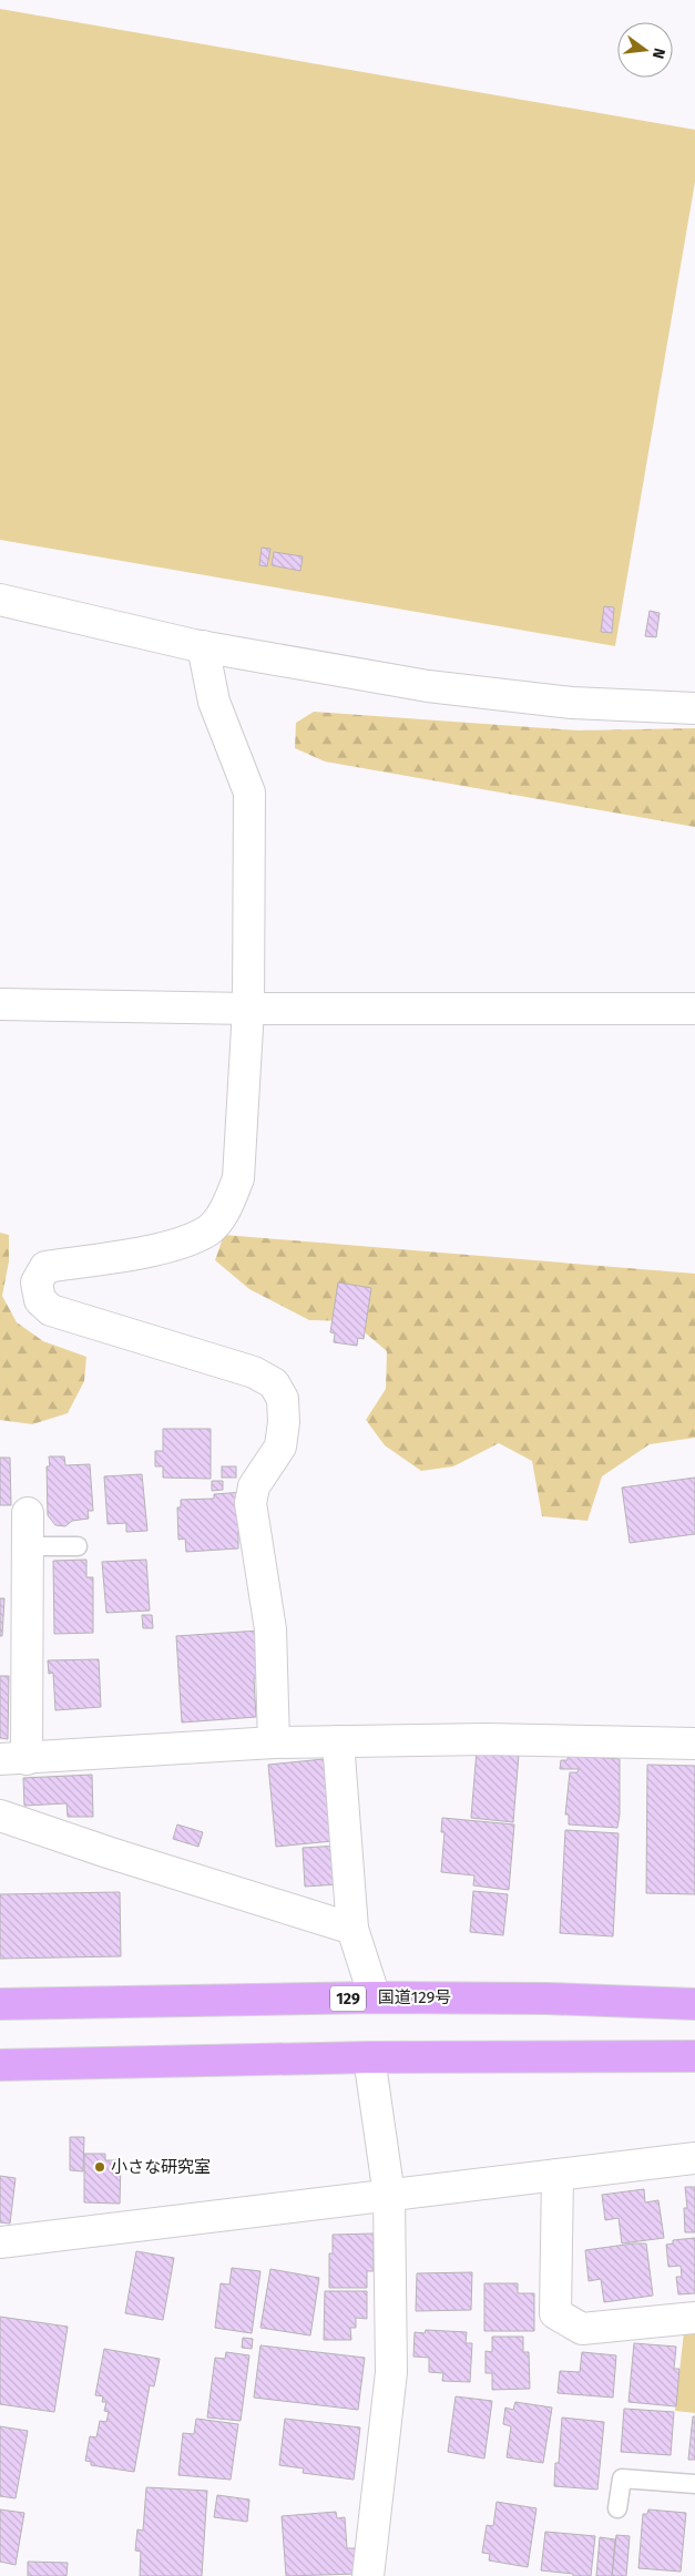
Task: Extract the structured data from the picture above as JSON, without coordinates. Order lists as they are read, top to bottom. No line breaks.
{"streets":{"highway":["国道129号","129"]},"places":["小さな研究室"],"north":"right"}
